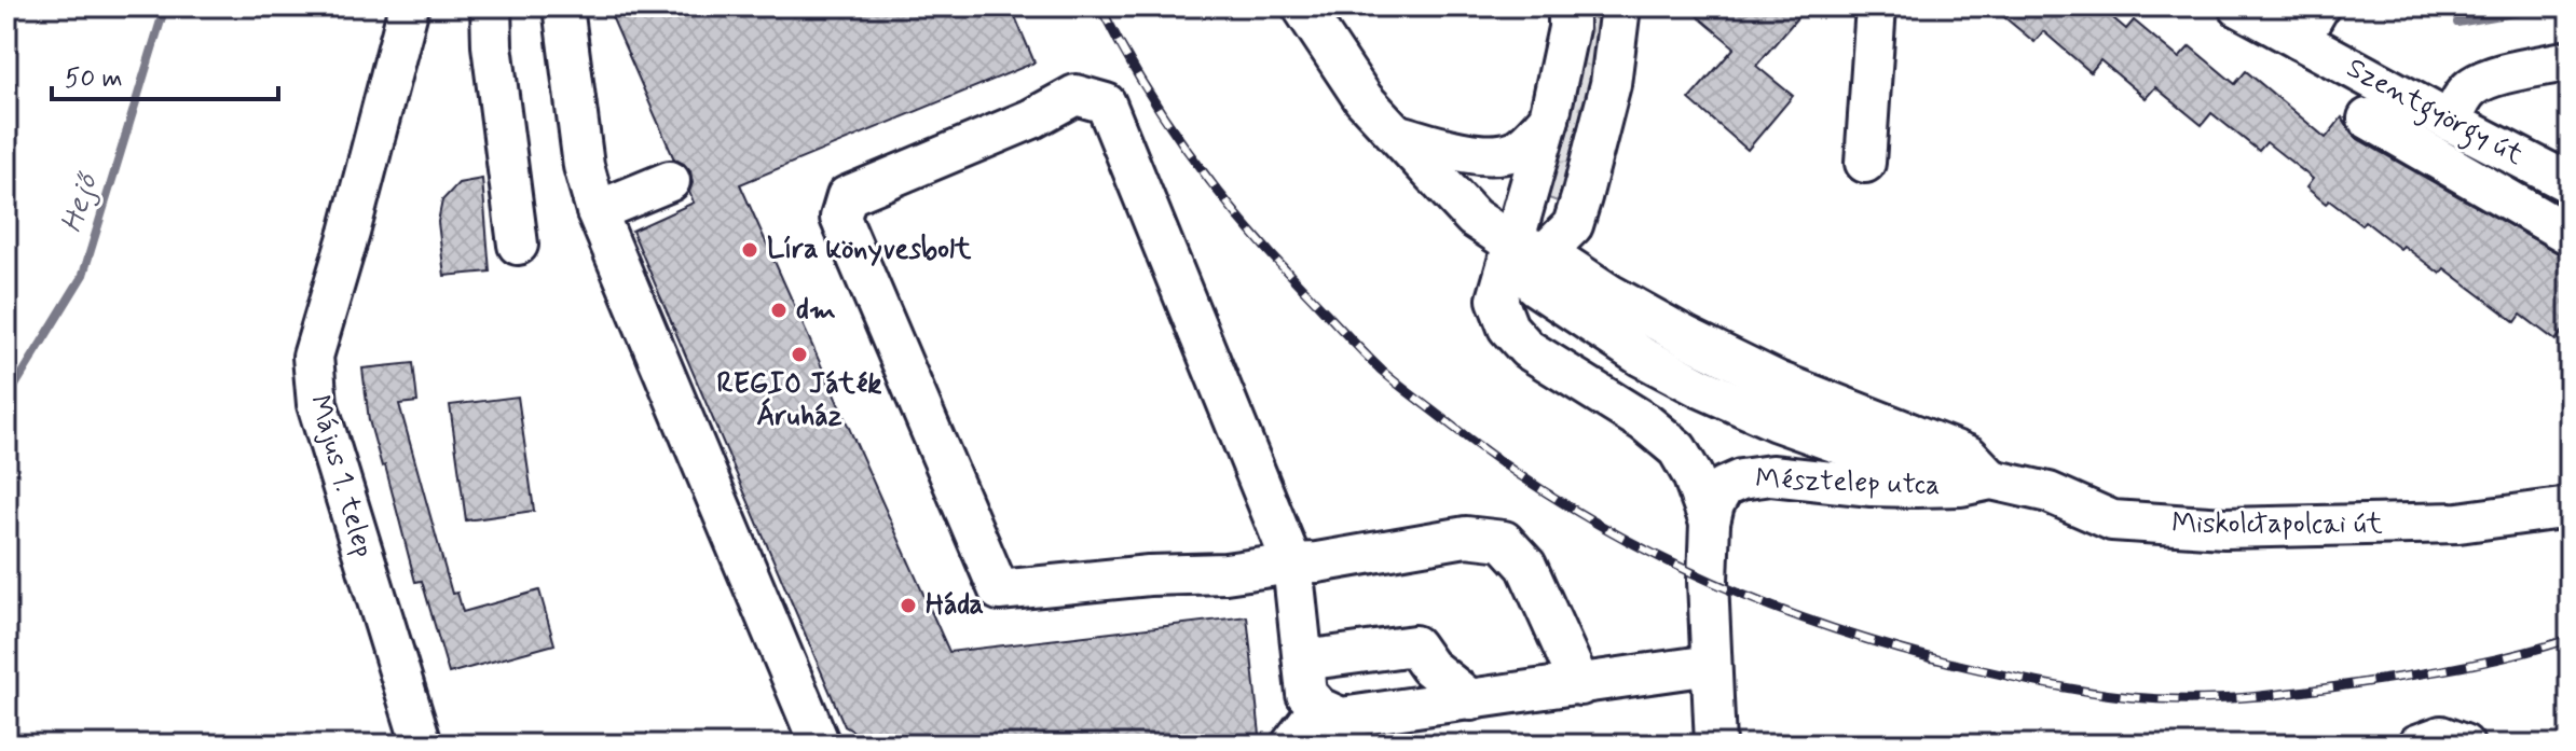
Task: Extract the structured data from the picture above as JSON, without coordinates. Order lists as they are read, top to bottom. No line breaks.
{"streets":{"street":["Szentgyörgy út","Május 1. telep","Mésztelep utca","Miskolctapolcai út"]},"crossings":[["Mésztelep utca","Miskolctapolcai út"]],"water":["Hejő"],"places":["Líra könyvesbolt","dm","REGIO Játék Áruház","Háda"],"scale_bar":"50 m"}
